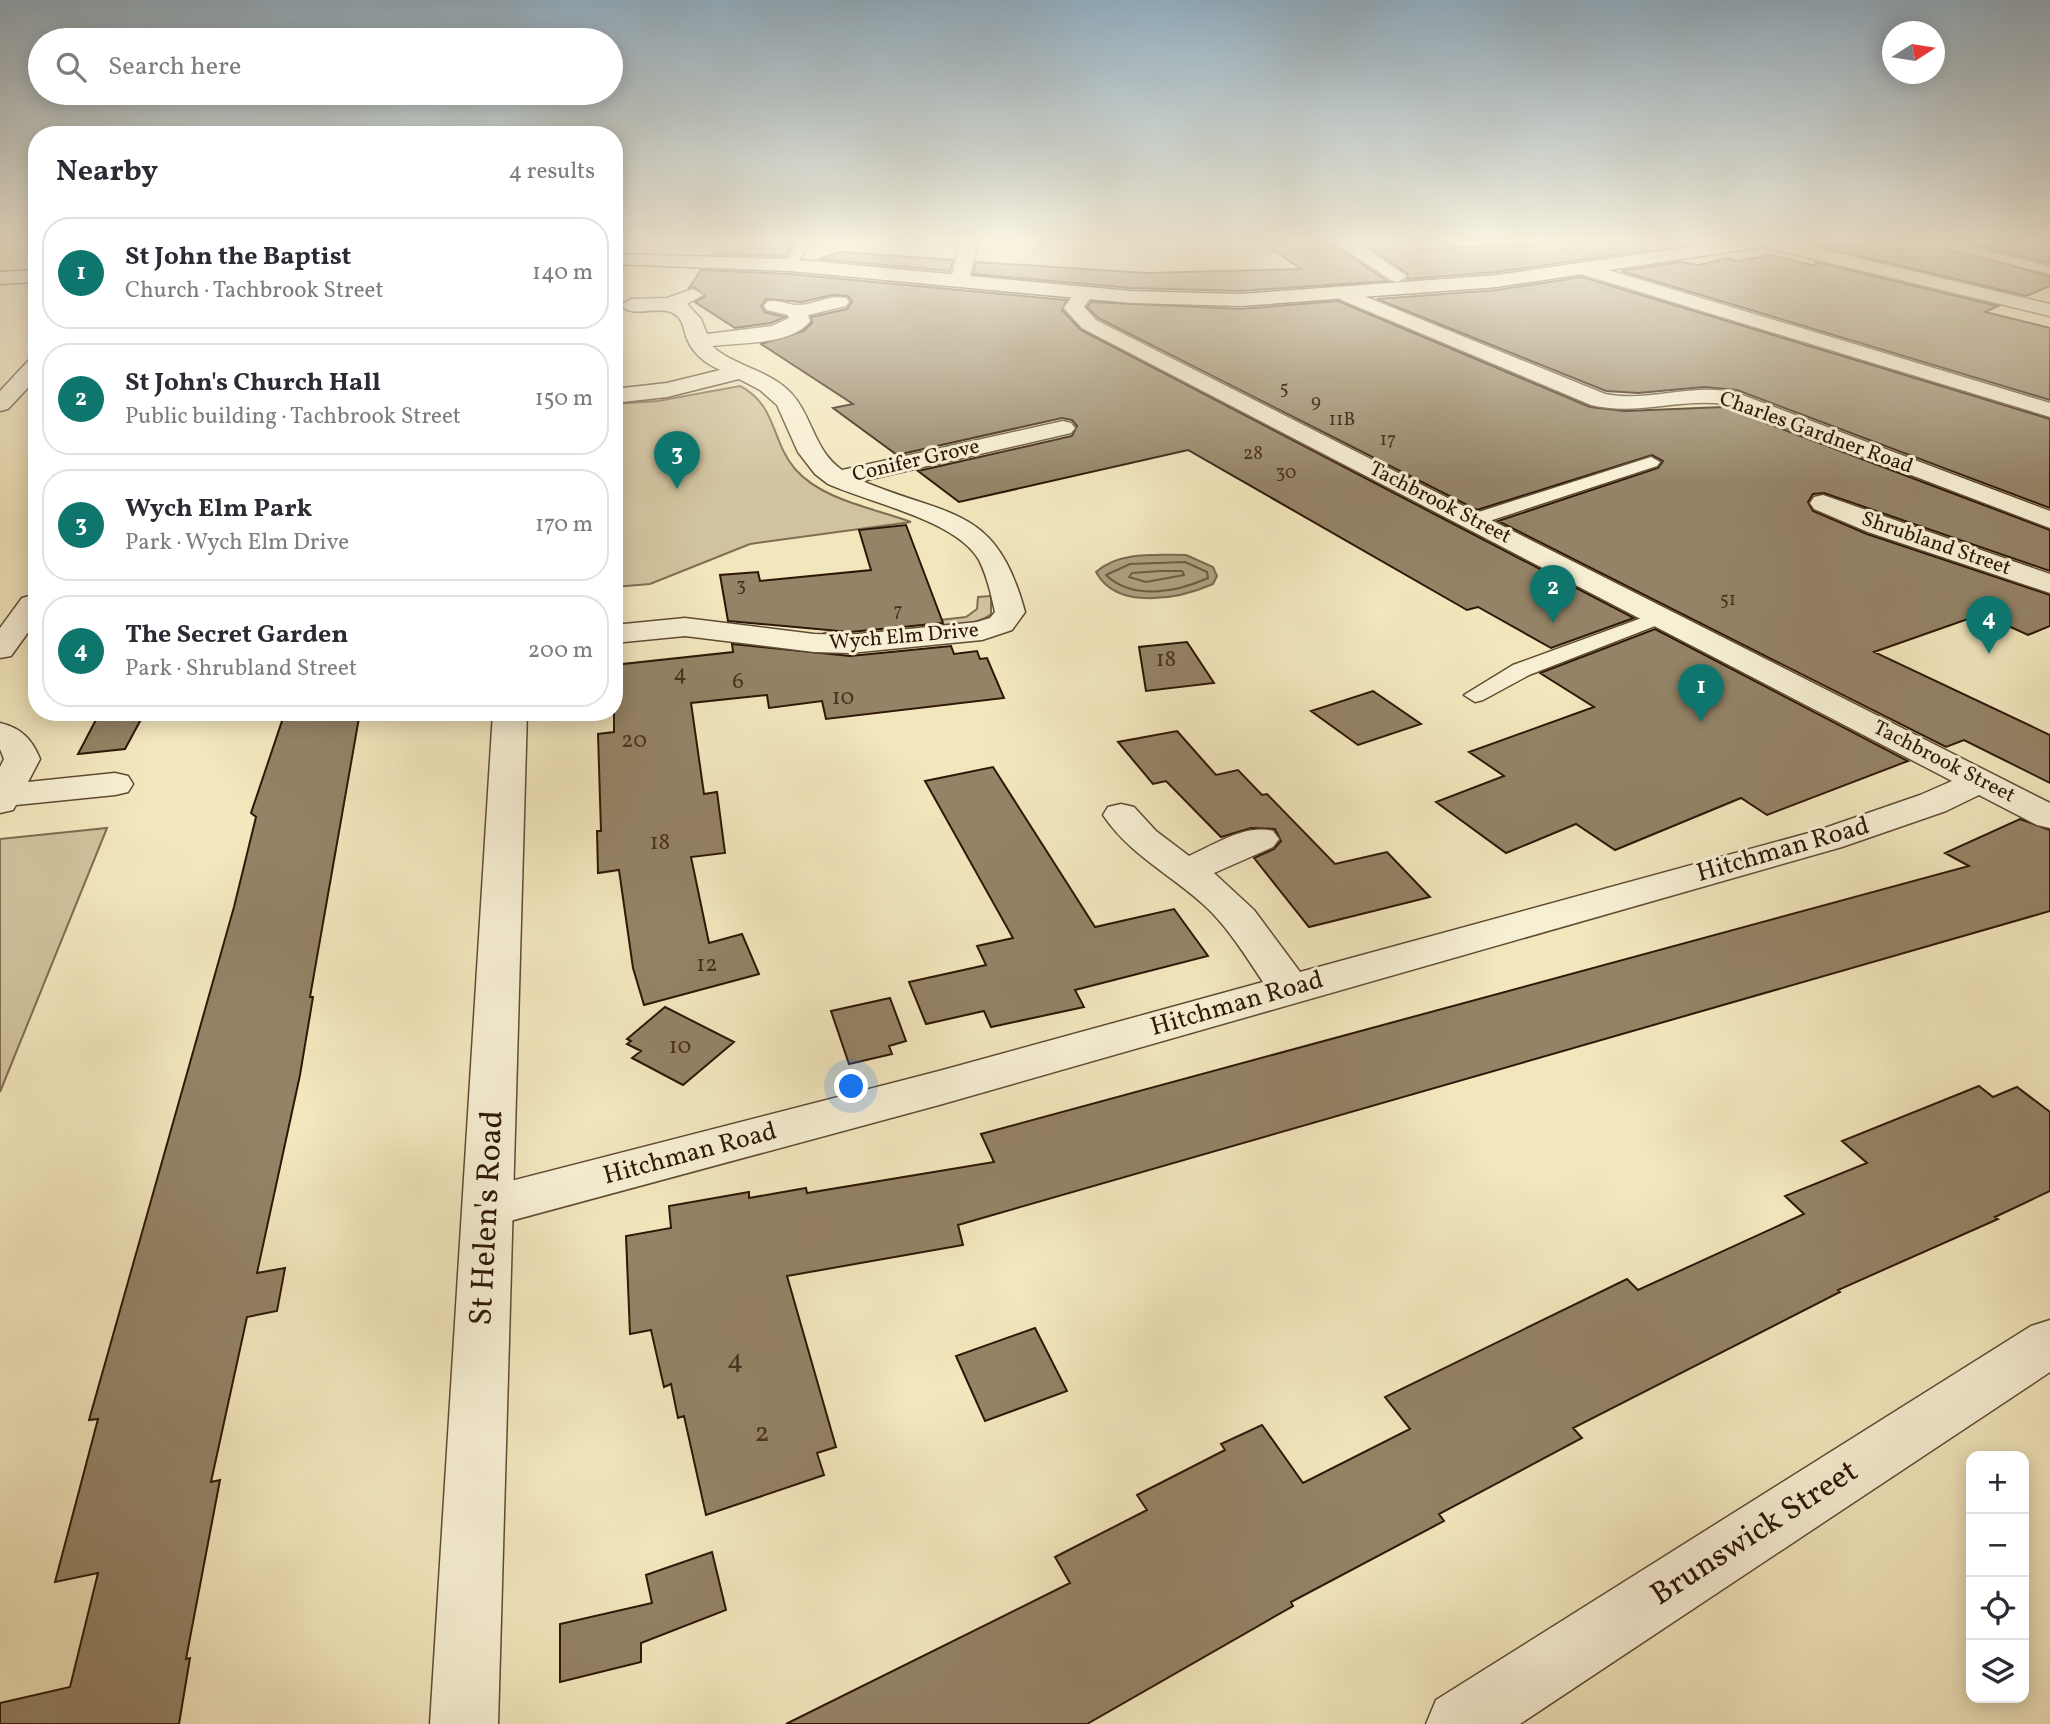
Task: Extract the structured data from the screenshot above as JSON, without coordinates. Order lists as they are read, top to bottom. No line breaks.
{"streets":{"street":["Charles Gardner Road","Conifer Grove","Tachbrook Street","Shrubland Street","Wych Elm Drive","Hitchman Road","St Helen's Road","Brunswick Street"]},"crossings":[["Conifer Grove","Wych Elm Drive"],["Tachbrook Street","Hitchman Road"],["Hitchman Road","St Helen's Road"]],"house_numbers":["5","9","11B","17","28","30","3","51","7","18","4","6","10","20","18","12","10","4","2"],"north":"right","page":{"search":"Search here","heading":["Nearby","4 results"],"list":[{"mark":"1","name":"St John the Baptist","note":"Church · Tachbrook Street","value":"140 m"},{"mark":"2","name":"St John's Church Hall","note":"Public building · Tachbrook Street","value":"150 m"},{"mark":"3","name":"Wych Elm Park","note":"Park · Wych Elm Drive","value":"170 m"},{"mark":"4","name":"The Secret Garden","note":"Park · Shrubland Street","value":"200 m"}],"pins":["3","2","4","1"],"map_buttons":["+","−"]}}
